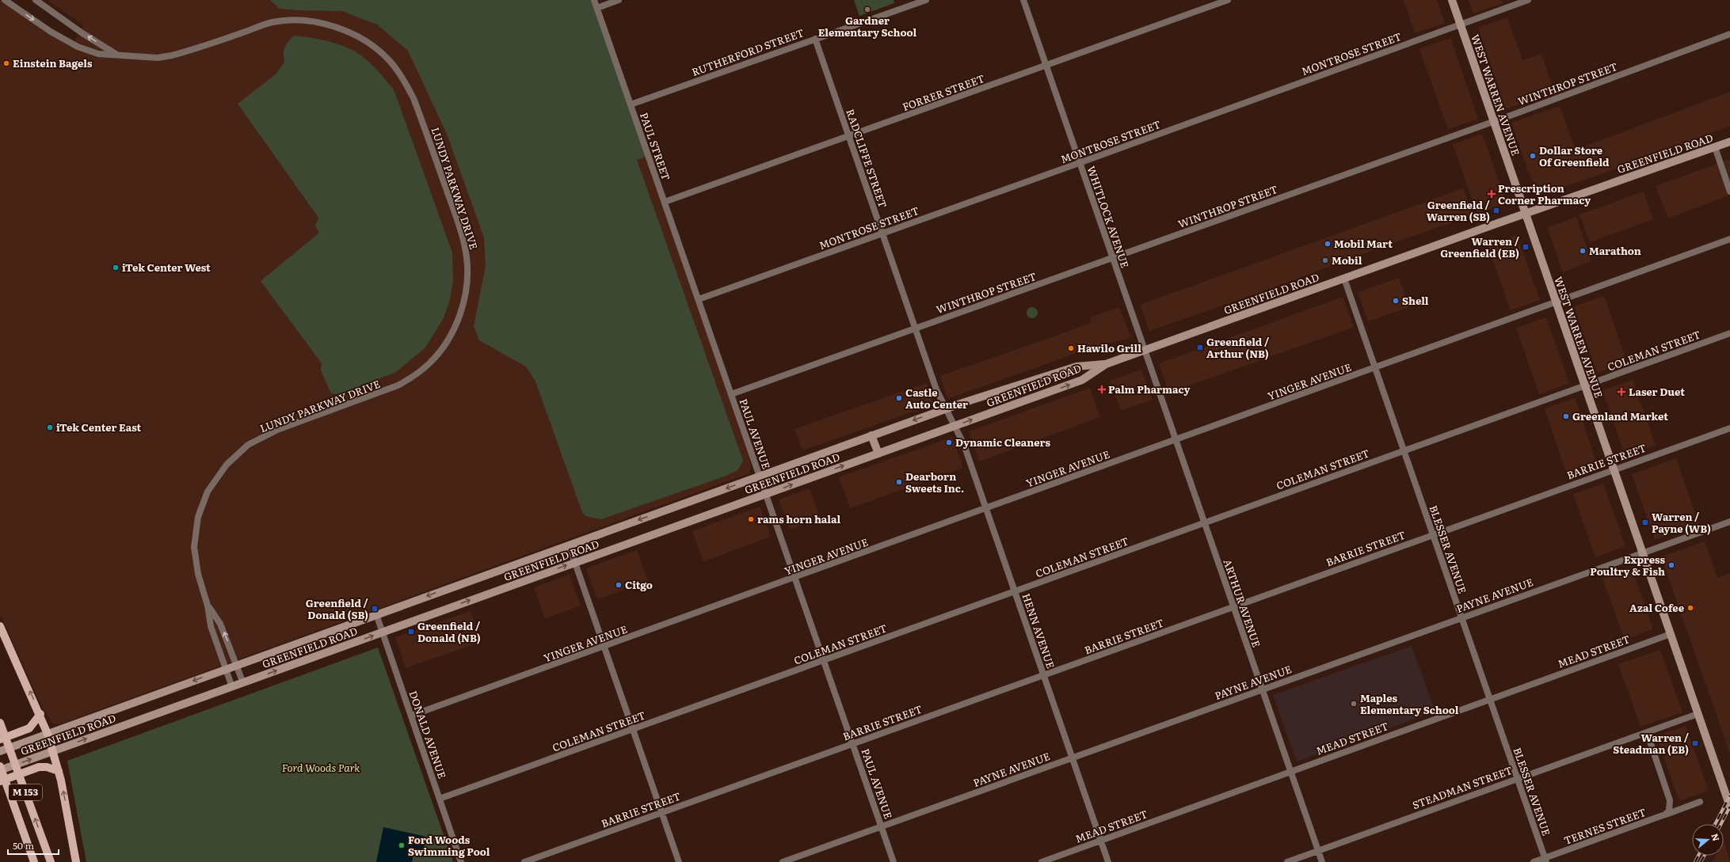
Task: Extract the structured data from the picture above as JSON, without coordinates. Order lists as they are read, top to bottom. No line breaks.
{"streets":{"main road":["WEST WARREN AVENUE","GREENFIELD ROAD","M 153"],"street":["RUTHERFORD STREET","MONTROSE STREET","WINTHROP STREET","FORRER STREET","PAUL STREET","RADCLIFFE STREET","LUNDY PARKWAY DRIVE","WHITLOCK AVENUE","COLEMAN STREET","YINGER AVENUE","PAUL AVENUE","BARRIE STREET","BLESSER AVENUE","PAYNE AVENUE","ARTHUR AVENUE","HENN AVENUE","MEAD STREET","DONALD AVENUE","STEADMAN STREET","TERNES STREET"]},"crossings":[["RUTHERFORD STREET","PAUL STREET"],["RUTHERFORD STREET","RADCLIFFE STREET"],["MONTROSE STREET","WEST WARREN AVENUE"],["MONTROSE STREET","PAUL STREET"],["MONTROSE STREET","RADCLIFFE STREET"],["MONTROSE STREET","WHITLOCK AVENUE"],["MONTROSE STREET","PAUL AVENUE"],["WINTHROP STREET","WEST WARREN AVENUE"],["WINTHROP STREET","RADCLIFFE STREET"],["WINTHROP STREET","WHITLOCK AVENUE"],["WINTHROP STREET","PAUL AVENUE"],["FORRER STREET","PAUL STREET"],["FORRER STREET","RADCLIFFE STREET"],["FORRER STREET","WHITLOCK AVENUE"],["WEST WARREN AVENUE","GREENFIELD ROAD"],["WEST WARREN AVENUE","COLEMAN STREET"],["WEST WARREN AVENUE","YINGER AVENUE"],["WEST WARREN AVENUE","BARRIE STREET"],["WEST WARREN AVENUE","PAYNE AVENUE"],["WEST WARREN AVENUE","MEAD STREET"],["WEST WARREN AVENUE","STEADMAN STREET"],["PAUL STREET","PAUL AVENUE"],["GREENFIELD ROAD","RADCLIFFE STREET"],["GREENFIELD ROAD","LUNDY PARKWAY DRIVE"],["GREENFIELD ROAD","WHITLOCK AVENUE"],["GREENFIELD ROAD","PAUL AVENUE"],["GREENFIELD ROAD","BLESSER AVENUE"],["GREENFIELD ROAD","ARTHUR AVENUE"],["GREENFIELD ROAD","HENN AVENUE"],["GREENFIELD ROAD","DONALD AVENUE"],["RADCLIFFE STREET","HENN AVENUE"],["WHITLOCK AVENUE","ARTHUR AVENUE"],["COLEMAN STREET","PAUL AVENUE"],["COLEMAN STREET","BLESSER AVENUE"],["COLEMAN STREET","ARTHUR AVENUE"],["COLEMAN STREET","HENN AVENUE"],["COLEMAN STREET","DONALD AVENUE"],["YINGER AVENUE","PAUL AVENUE"],["YINGER AVENUE","BLESSER AVENUE"],["YINGER AVENUE","ARTHUR AVENUE"],["YINGER AVENUE","HENN AVENUE"],["YINGER AVENUE","DONALD AVENUE"],["PAUL AVENUE","BARRIE STREET"],["PAUL AVENUE","PAYNE AVENUE"],["BARRIE STREET","BLESSER AVENUE"],["BARRIE STREET","ARTHUR AVENUE"],["BARRIE STREET","HENN AVENUE"],["BLESSER AVENUE","PAYNE AVENUE"],["BLESSER AVENUE","MEAD STREET"],["BLESSER AVENUE","STEADMAN STREET"],["BLESSER AVENUE","TERNES STREET"],["PAYNE AVENUE","ARTHUR AVENUE"],["PAYNE AVENUE","HENN AVENUE"],["ARTHUR AVENUE","MEAD STREET"],["ARTHUR AVENUE","STEADMAN STREET"],["HENN AVENUE","MEAD STREET"]],"parks":["Ford Woods Park"],"places":{"other":["Gardner Elementary School","Einstein Bagels","Dollar Store Of Greenfield","Mobil Mart","Marathon","Mobil","iTek Center West","Shell","Hawilo Grill","Castle Auto Center","Greenland Market","iTek Center East","Dynamic Cleaners","Dearborn Sweets Inc.","rams horn halal","Express Poultry & Fish","Citgo","Azal Cofee","Maples Elementary School","Ford Woods Swimming Pool"],"health":["Prescription Corner Pharmacy","Palm Pharmacy","Laser Duet"],"transit":["Greenfield / Warren (SB)","Warren / Greenfield (EB)","Greenfield / Arthur (NB)","Warren / Payne (WB)","Greenfield / Donald (SB)","Greenfield / Donald (NB)","Warren / Steadman (EB)"]},"scale_bar":"50 m","north":"right"}
